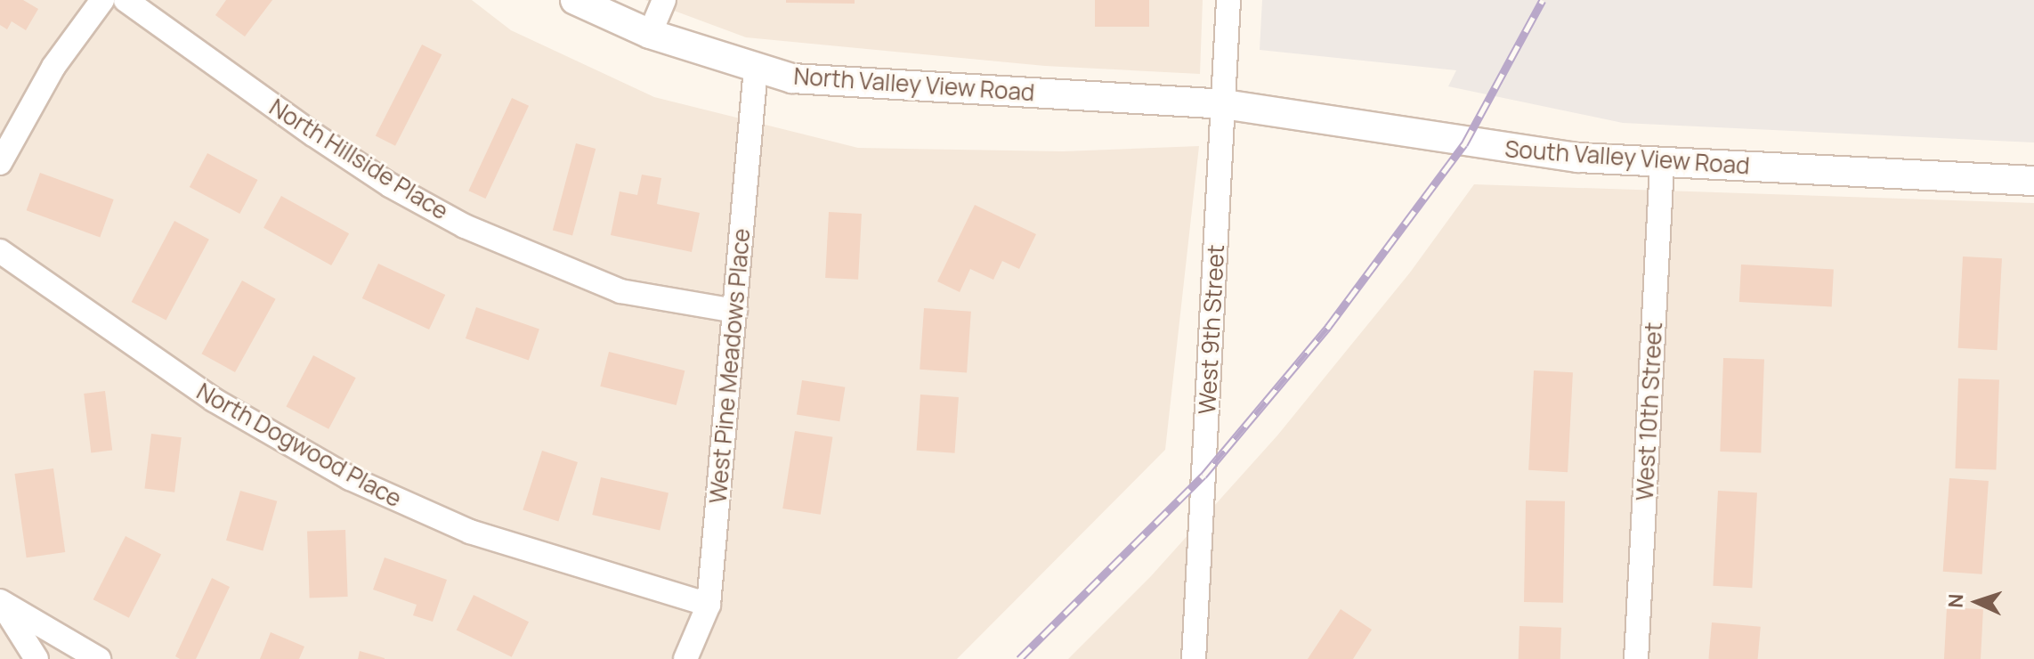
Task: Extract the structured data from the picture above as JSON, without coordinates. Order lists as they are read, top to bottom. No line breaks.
{"streets":{"street":["North Valley View Road","South Valley View Road","North Hillside Place","West 9th Street","West Pine Meadows Place","West 10th Street","North Dogwood Place"]},"crossings":[["North Valley View Road","South Valley View Road"],["North Valley View Road","West 9th Street"],["North Valley View Road","West Pine Meadows Place"],["South Valley View Road","West 9th Street"],["South Valley View Road","West 10th Street"],["North Hillside Place","West Pine Meadows Place"],["West Pine Meadows Place","North Dogwood Place"]],"north":"left"}
